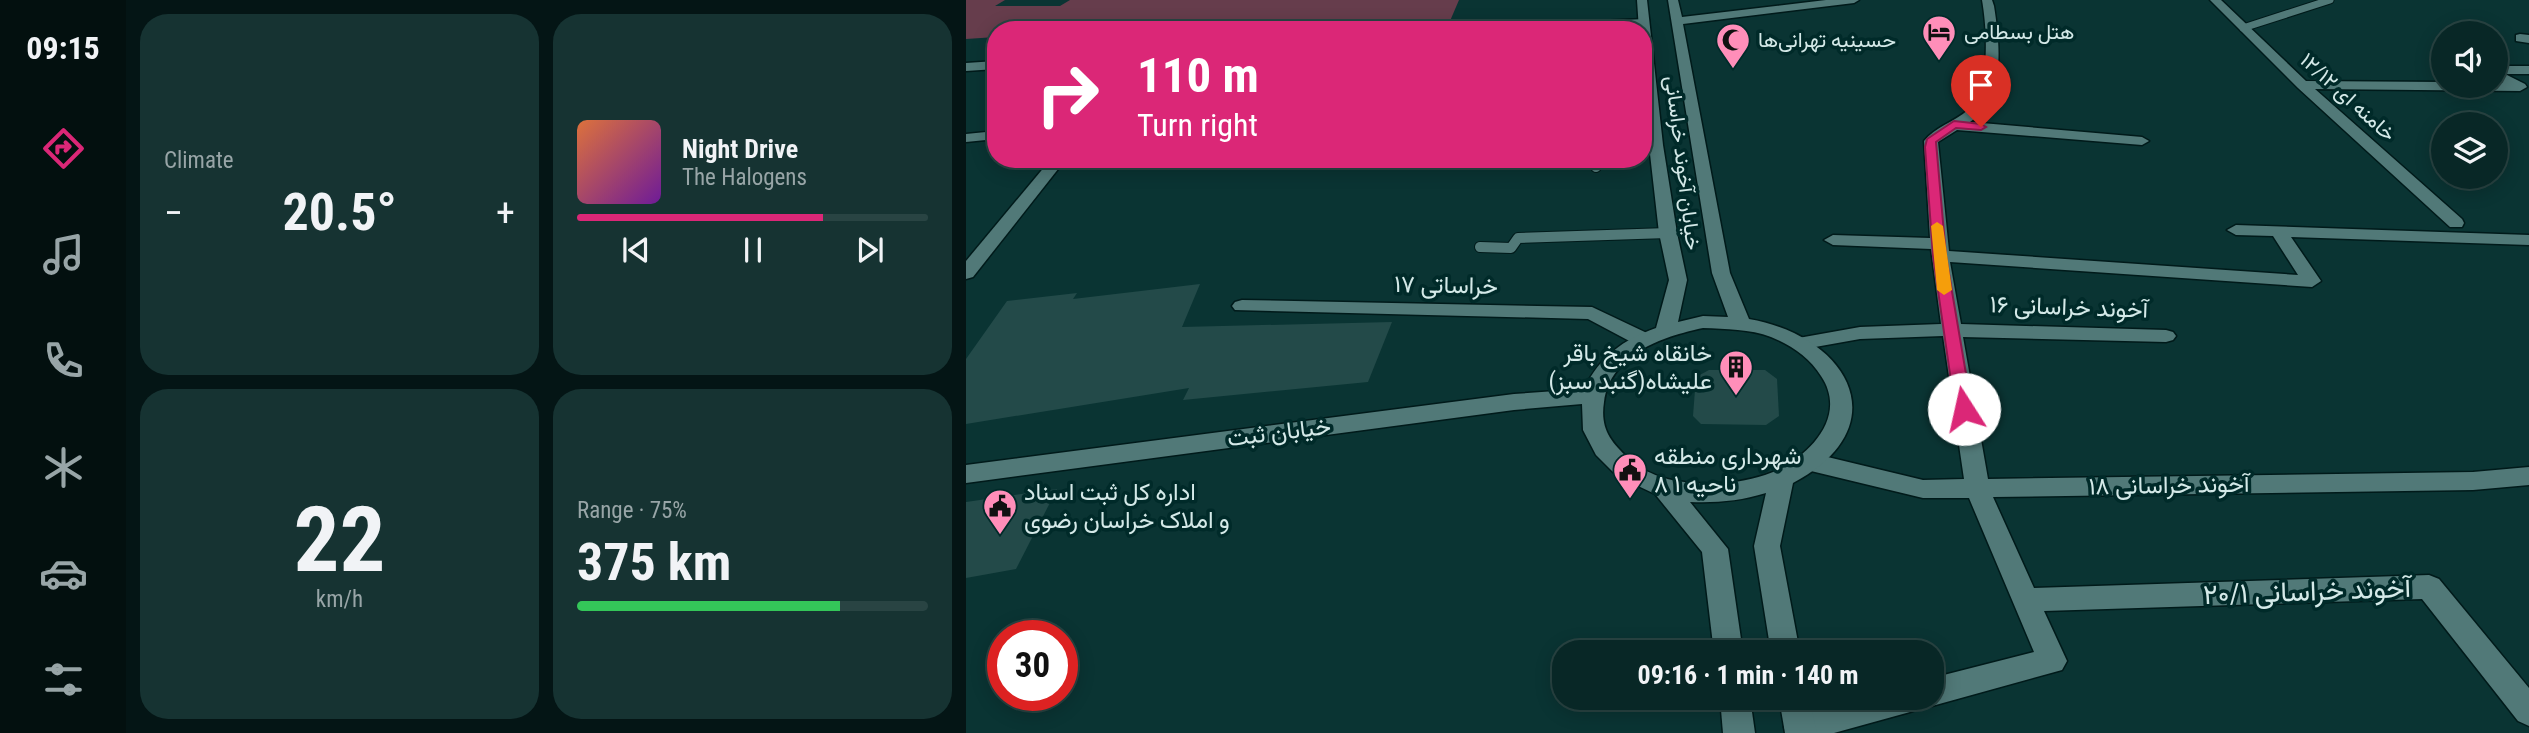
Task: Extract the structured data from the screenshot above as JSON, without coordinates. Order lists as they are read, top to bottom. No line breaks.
{"streets":{"street":["خامنه ای ۱۲/۱۲","خیابان آخوند خراسانی","خراساتی ۱۷","آخوند خراسانی ۱۶","خیابان ثبت","آخوند خراسانی ۱۸","آخوند خراسانی ۲۰/۱"]},"crossings":[["خیابان آخوند خراسانی","خراساتی ۱۷"],["خیابان آخوند خراسانی","آخوند خراسانی ۱۶"],["خیابان آخوند خراسانی","خیابان ثبت"],["خیابان آخوند خراسانی","آخوند خراسانی ۱۸"],["خراساتی ۱۷","آخوند خراسانی ۱۶"],["خراساتی ۱۷","خیابان ثبت"],["خراساتی ۱۷","آخوند خراسانی ۱۸"],["آخوند خراسانی ۱۶","خیابان ثبت"],["آخوند خراسانی ۱۶","آخوند خراسانی ۱۸"],["خیابان ثبت","آخوند خراسانی ۱۸"]],"places":{"hotel":["هتل بسطامی"],"mosque":["حسینیه تهرانی‌ها"],"building":["خانقاه شیخ باقر علیشاه(گنبد سبز)"],"public building":["شهرداری منطقه ۸ ناحیه ۱","اداره کل ثبت اسناد و املاک خراسان رضوی"]},"page":{"tabs":"09:15","tile":["Climate",["22","km/h"],["Range · 75%","375 km"]],"turn":["110 m","Turn right"],"song":["Night Drive","The Halogens"],"heat":["−","20.5°","+"],"limit":"30","trip":"09:16 · 1 min · 140 m"}}
